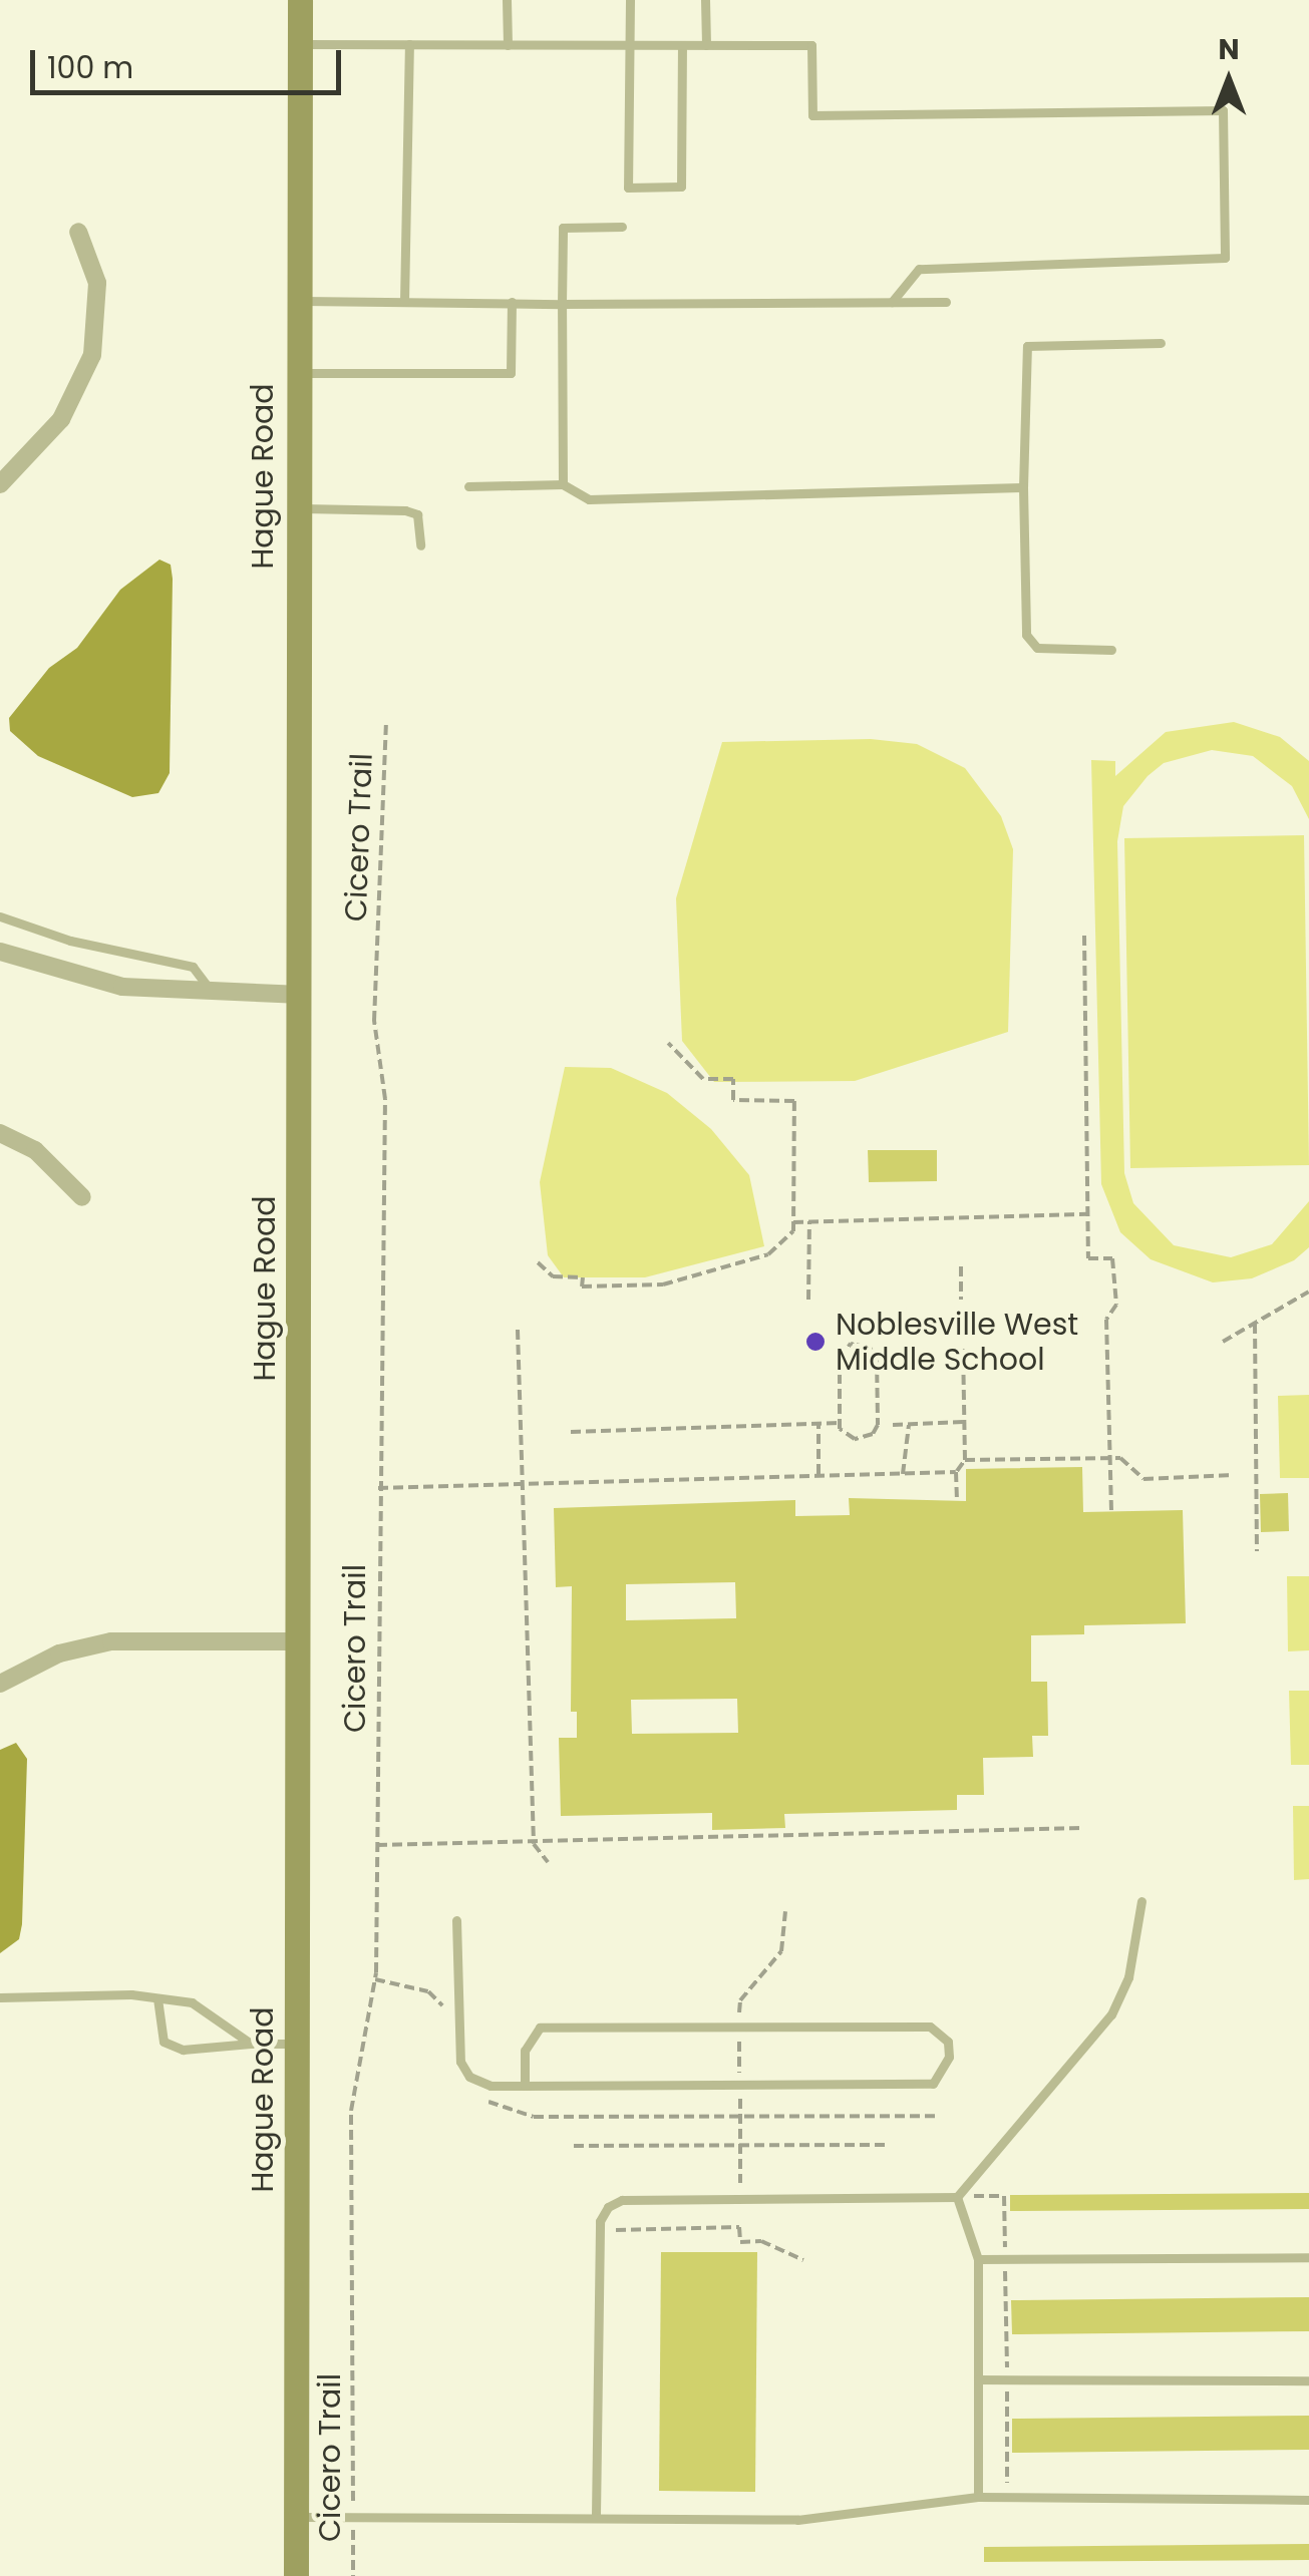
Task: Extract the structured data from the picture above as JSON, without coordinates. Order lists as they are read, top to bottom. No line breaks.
{"streets":{"main road":["Hague Road"],"path":["Cicero Trail"]},"places":["Noblesville West Middle School"],"scale_bar":"100 m","north":"top"}
